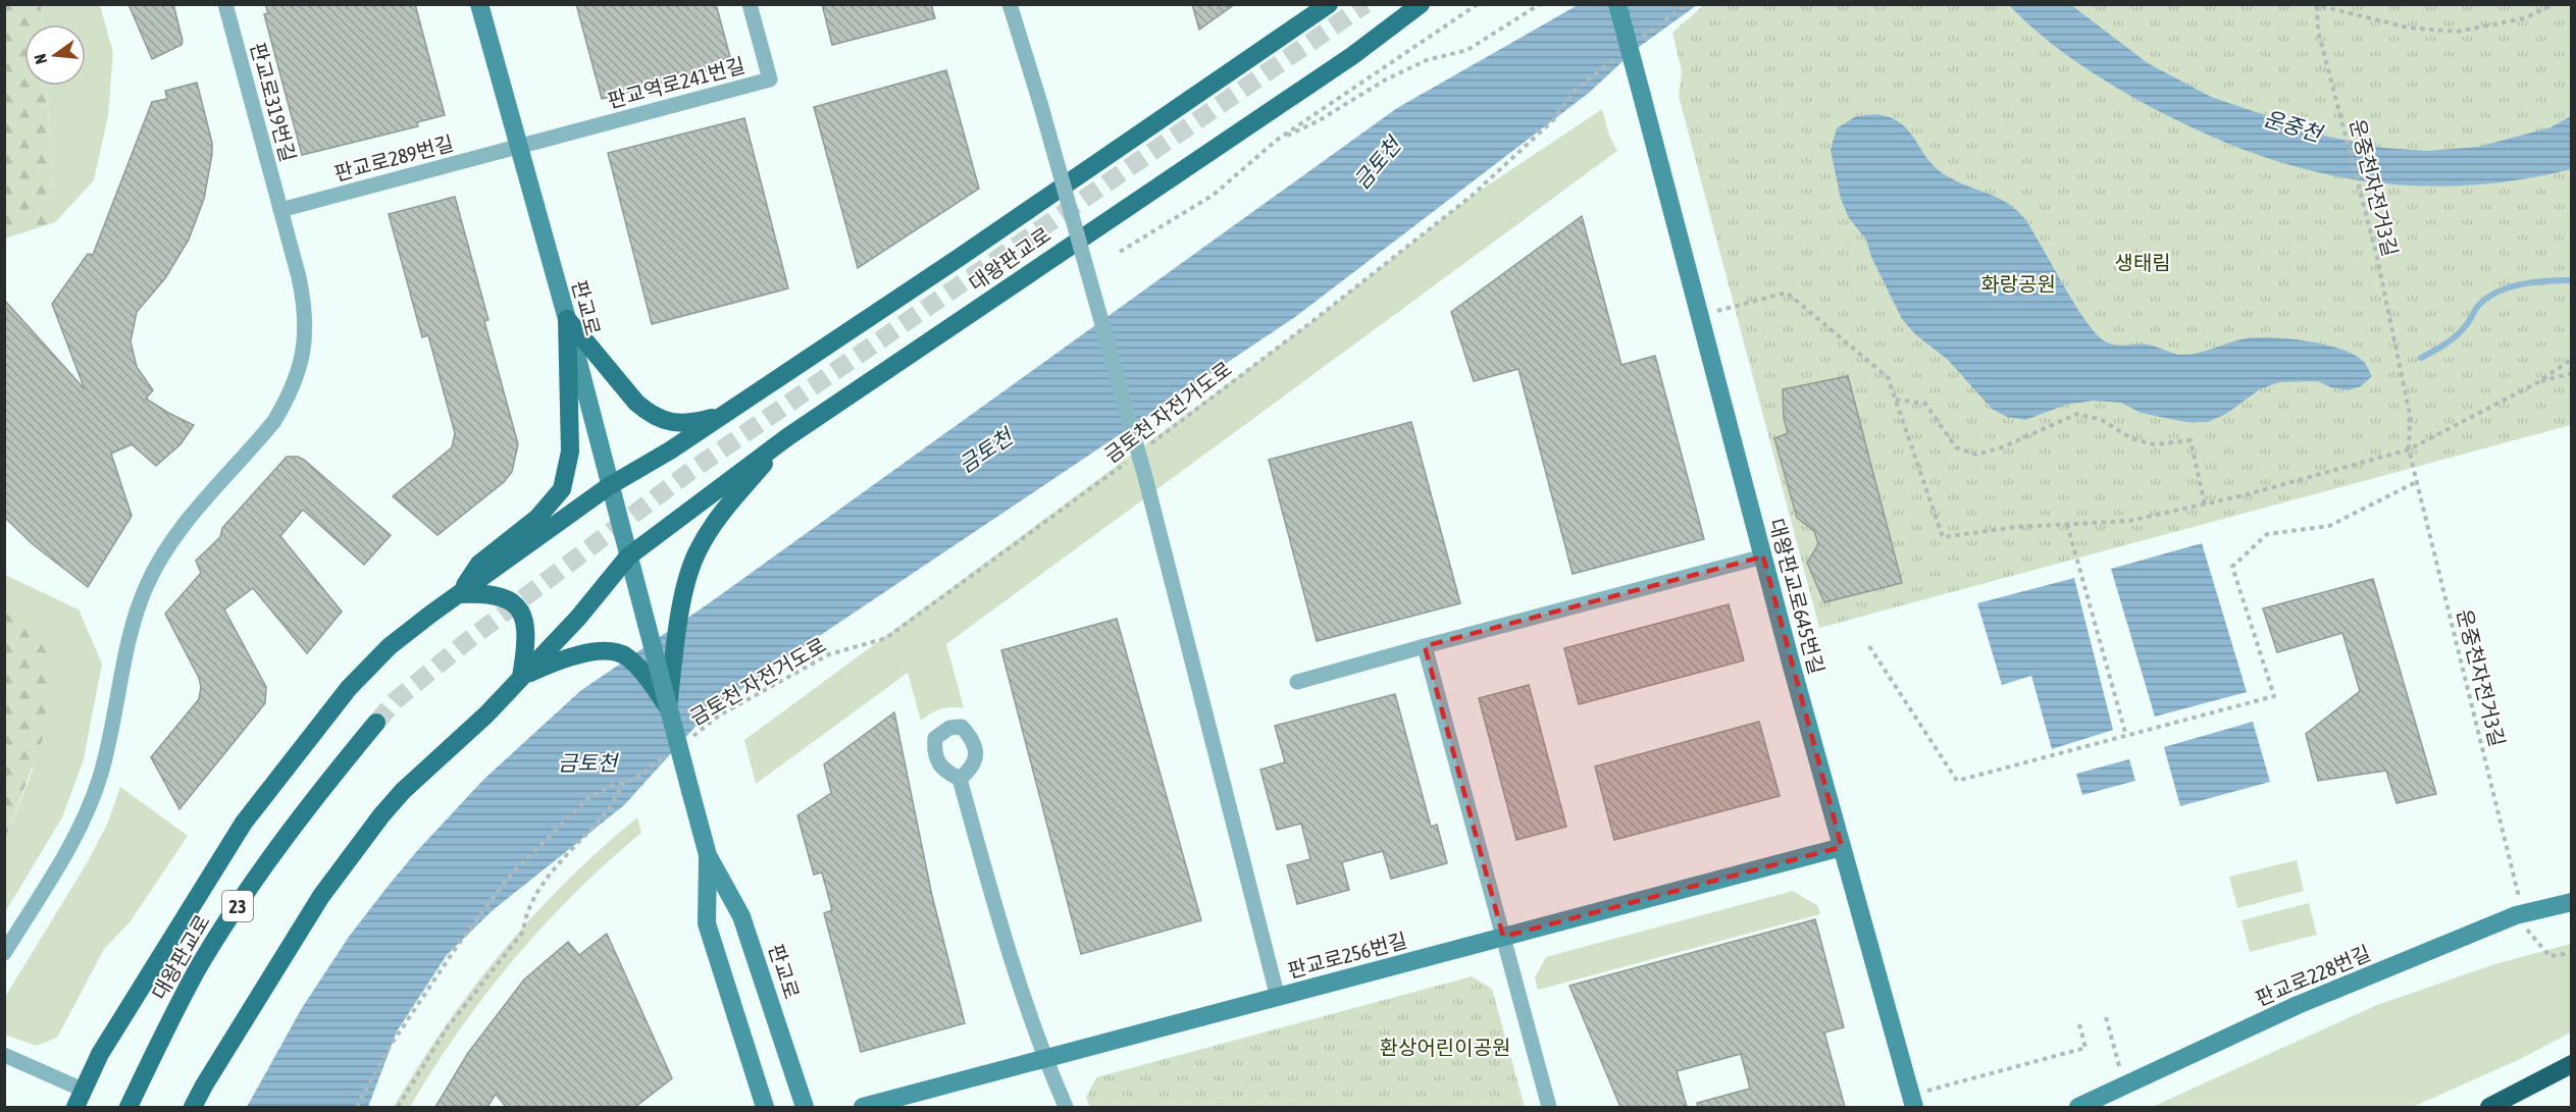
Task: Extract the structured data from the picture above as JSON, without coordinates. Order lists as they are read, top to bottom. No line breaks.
{"streets":{"main road":["대왕판교로","23"],"street":["판교역로241번길","판교로319번길","판교로289번길","판교로","대왕판교로645번길","판교로256번길","판교로228번길"],"path":["운중천자전거3길","금토천 자전거도로"]},"crossings":[["판교역로241번길","판교로289번길"],["판교역로241번길","판교로"],["판교로319번길","판교로289번길"],["판교로289번길","판교로"],["운중천자전거3길","판교로228번길"],["대왕판교로","판교로"],["대왕판교로645번길","판교로256번길"]],"water":["운중천","금토천"],"parks":["생태림","화랑공원","환상어린이공원"],"north":"left"}
